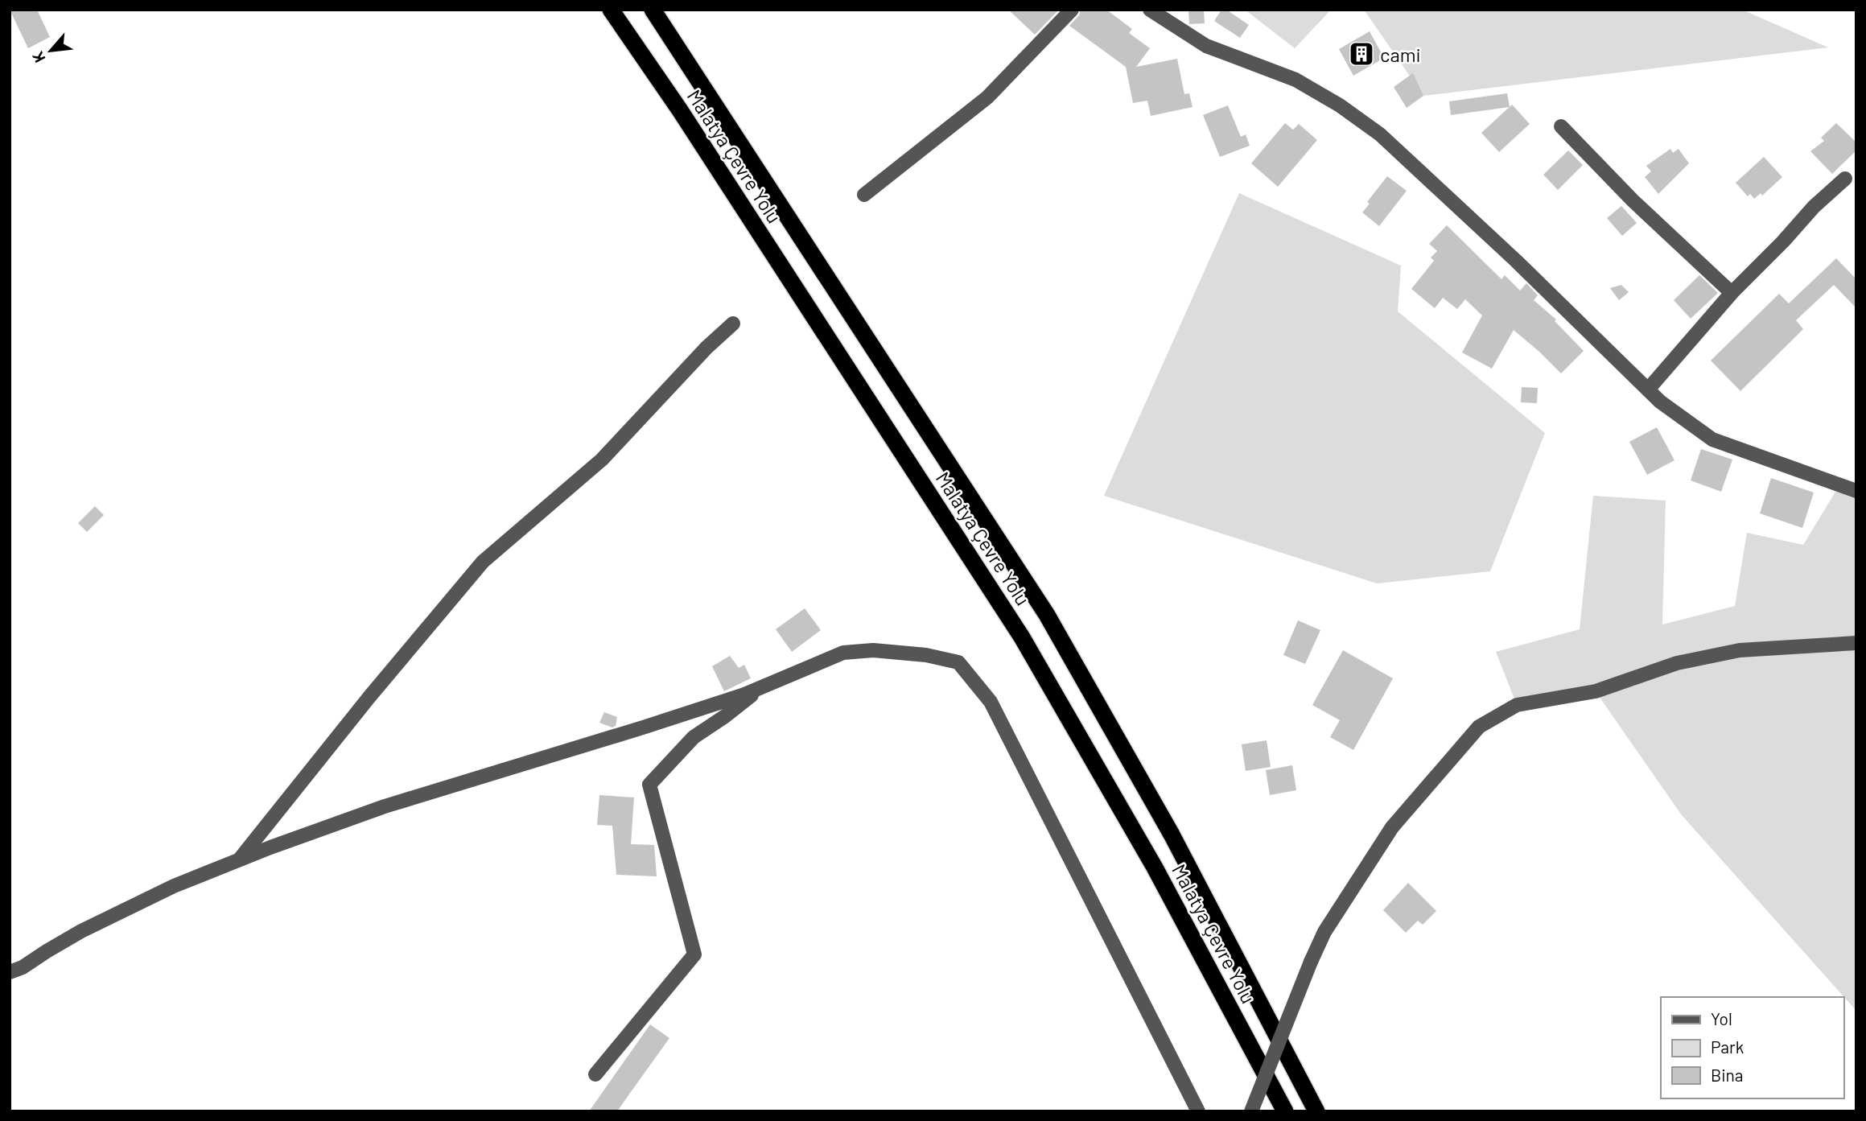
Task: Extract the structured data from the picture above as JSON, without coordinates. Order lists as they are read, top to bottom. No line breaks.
{"streets":{"highway":["Malatya Çevre Yolu"]},"places":{"building":["cami"]},"legend":["Yol","Park","Bina"],"north":"bottom left"}
